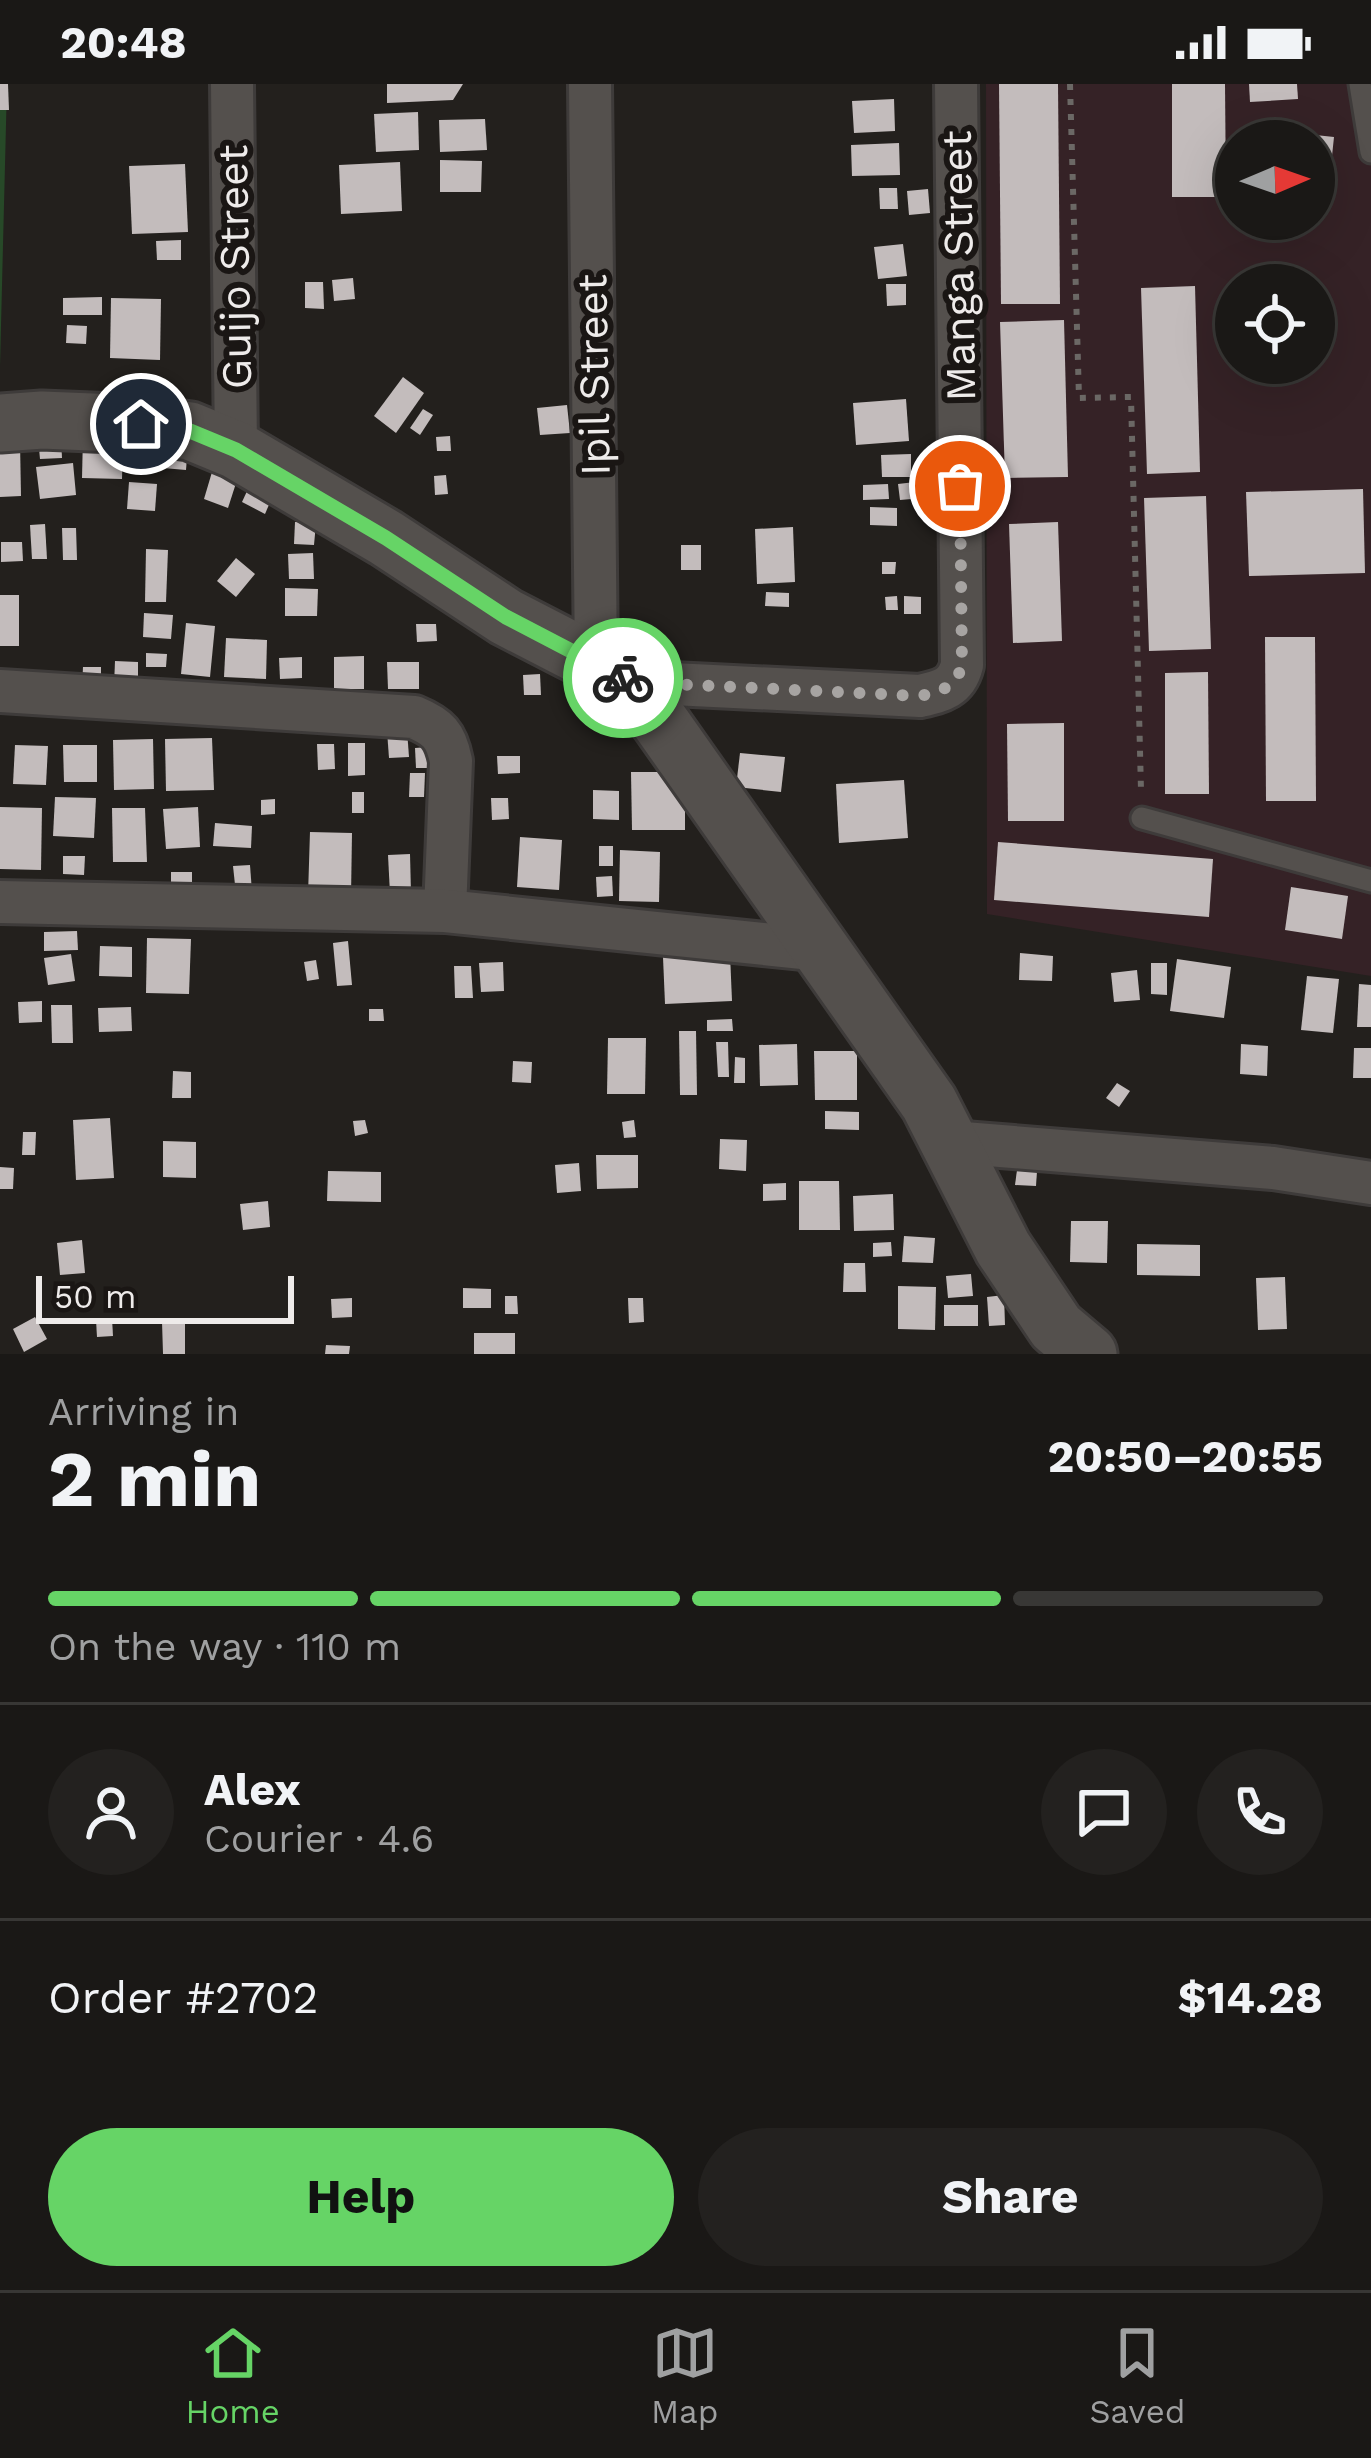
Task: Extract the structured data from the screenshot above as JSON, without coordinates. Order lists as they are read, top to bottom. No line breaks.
{"streets":{"street":["Manga Street","Guijo Street","Ipil Street"]},"crossings":[["Manga Street","Ipil Street"]],"scale_bar":"50 m","north":"right","page":{"status":"20:48","scale":"50 m","heading":["2 min","Arriving in","20:50–20:55"],"panel":["Alex","Courier · 4.6","Order #2702","$14.28"],"bar":"On the way · 110 m","buttons":["Help","Share"],"tabs":["Home","Map","Saved"]}}
